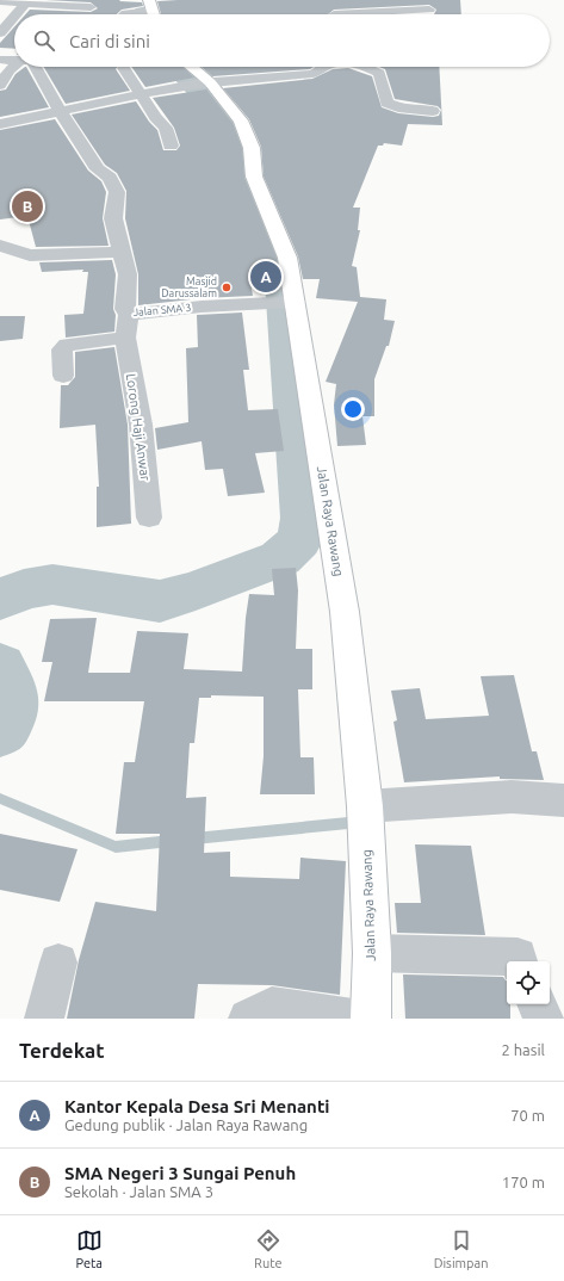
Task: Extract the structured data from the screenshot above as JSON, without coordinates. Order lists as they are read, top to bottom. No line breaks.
{"streets":{"main road":["Jalan Raya Rawang"],"street":["Jalan SMA 3","Lorong Haji Anwar"]},"crossings":[["Jalan SMA 3","Lorong Haji Anwar"],["Jalan SMA 3","Jalan Raya Rawang"]],"places":["Masjid Darussalam"],"page":{"search":"Cari di sini","pins":["B","A"],"heading":["Terdekat","2 hasil"],"list":[{"mark":"A","name":"Kantor Kepala Desa Sri Menanti","note":"Gedung publik · Jalan Raya Rawang","value":"70 m"},{"mark":"B","name":"SMA Negeri 3 Sungai Penuh","note":"Sekolah · Jalan SMA 3","value":"170 m"}],"nav":["Peta","Rute","Disimpan"]}}
